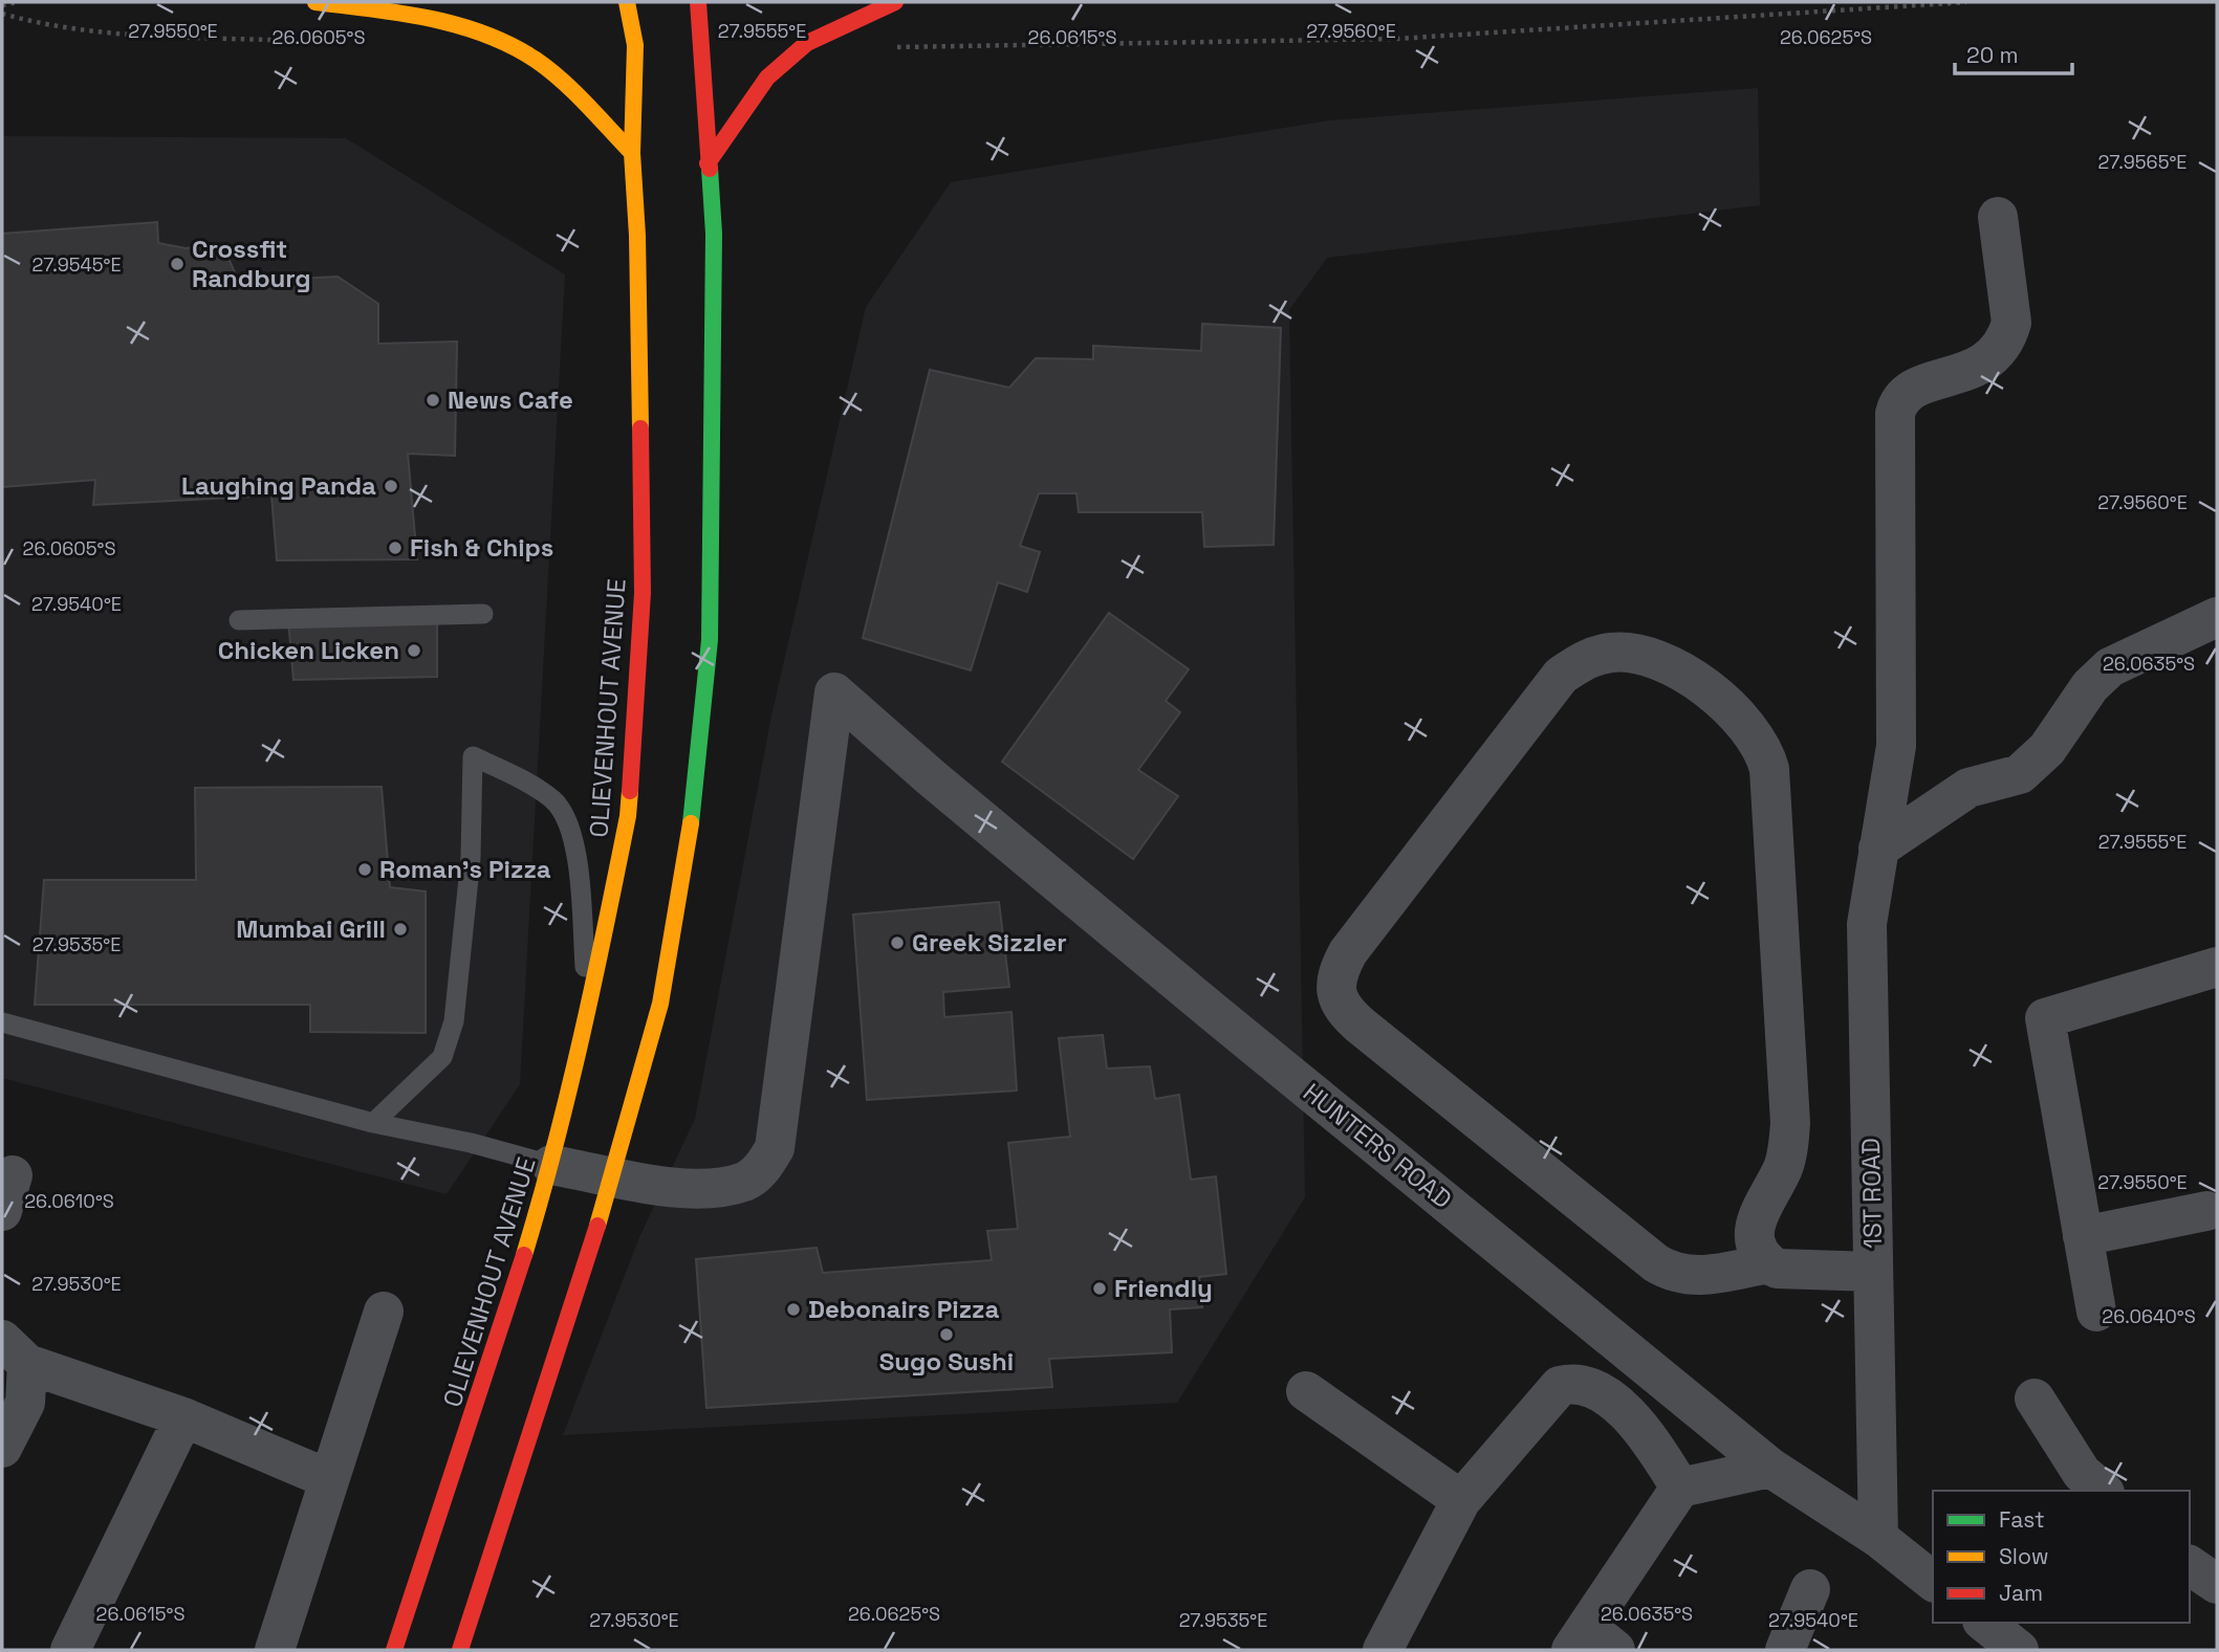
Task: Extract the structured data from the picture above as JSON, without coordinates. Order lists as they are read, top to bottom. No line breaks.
{"streets":{"street":["OLIEVENHOUT AVENUE","HUNTERS ROAD","1ST ROAD"]},"crossings":[["HUNTERS ROAD","1ST ROAD"]],"places":["Crossfit Randburg","News Cafe","Laughing Panda","Fish & Chips","Chicken Licken","Roman's Pizza","Mumbai Grill","Greek Sizzler","Friendly","Debonairs Pizza","Sugo Sushi"],"legend":["Fast","Slow","Jam"],"scale_bar":"20 m","coordinates":["27.9550°E","27.9555°E","27.9560°E","26.0605°S","26.0615°S","26.0625°S","27.9565°E","27.9545°E","27.9540°E","26.0635°S","27.9535°E","26.0610°S","27.9530°E","26.0640°S"]}
